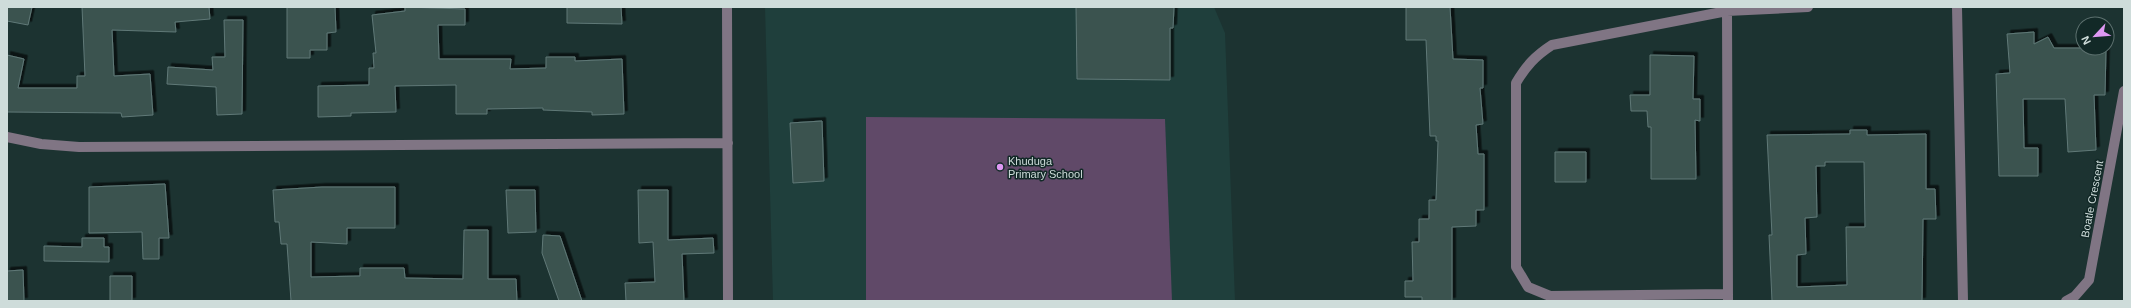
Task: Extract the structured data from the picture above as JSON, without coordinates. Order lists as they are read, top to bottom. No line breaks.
{"streets":{"street":["Boatle Crescent"]},"places":["Khuduga Primary School"],"north":"bottom left"}
